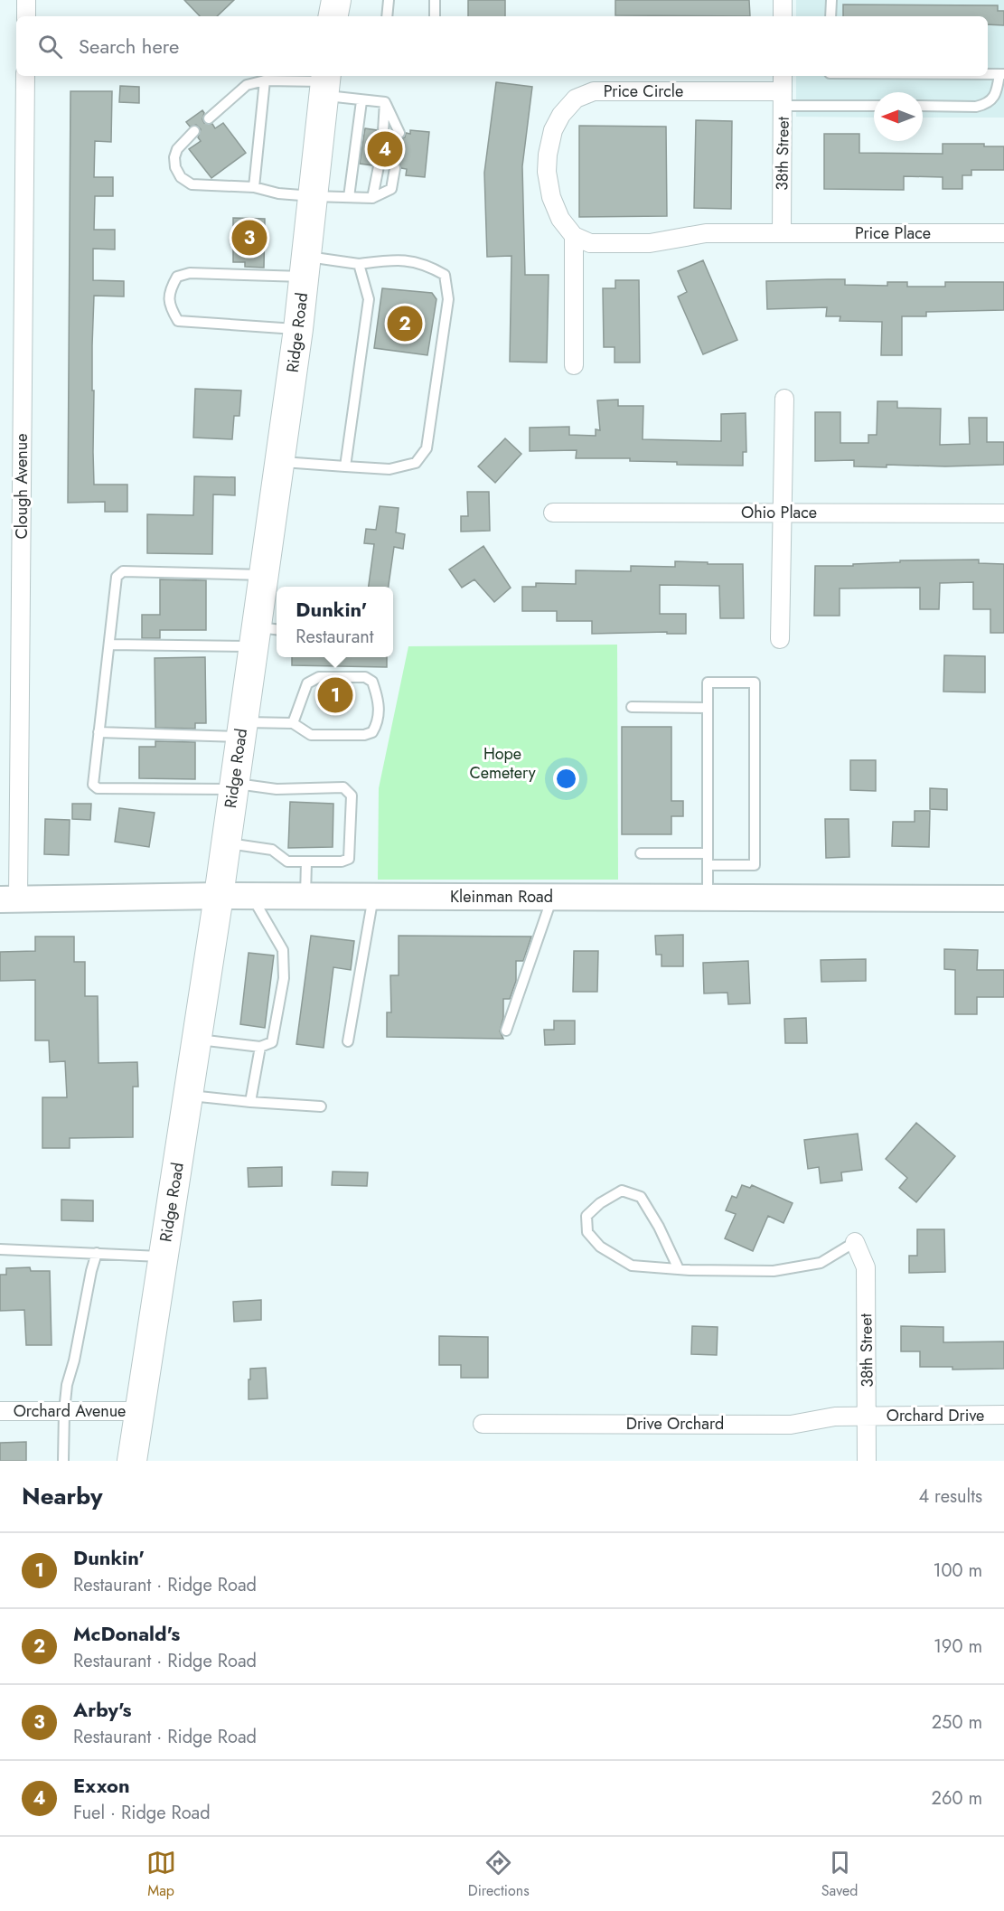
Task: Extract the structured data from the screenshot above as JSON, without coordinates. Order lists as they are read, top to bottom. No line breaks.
{"streets":{"main road":["Ridge Road"],"street":["Price Circle","38th Street","Price Place","Clough Avenue","Ohio Place","Kleinman Road","Orchard Avenue","Orchard Drive","Drive Orchard"]},"crossings":[["Price Circle","38th Street"],["38th Street","Price Place"],["38th Street","Orchard Drive"],["38th Street","Drive Orchard"],["Ridge Road","Kleinman Road"],["Ridge Road","Orchard Avenue"],["Clough Avenue","Kleinman Road"],["Orchard Drive","Drive Orchard"]],"parks":["Hope Cemetery"],"north":"left","page":{"search":"Search here","pins":["4","3","2","1"],"popup":["Dunkin'","Restaurant"],"heading":["Nearby","4 results"],"list":[{"mark":"1","name":"Dunkin'","note":"Restaurant · Ridge Road","value":"100 m"},{"mark":"2","name":"McDonald's","note":"Restaurant · Ridge Road","value":"190 m"},{"mark":"3","name":"Arby's","note":"Restaurant · Ridge Road","value":"250 m"},{"mark":"4","name":"Exxon","note":"Fuel · Ridge Road","value":"260 m"}],"nav":["Map","Directions","Saved"]}}
